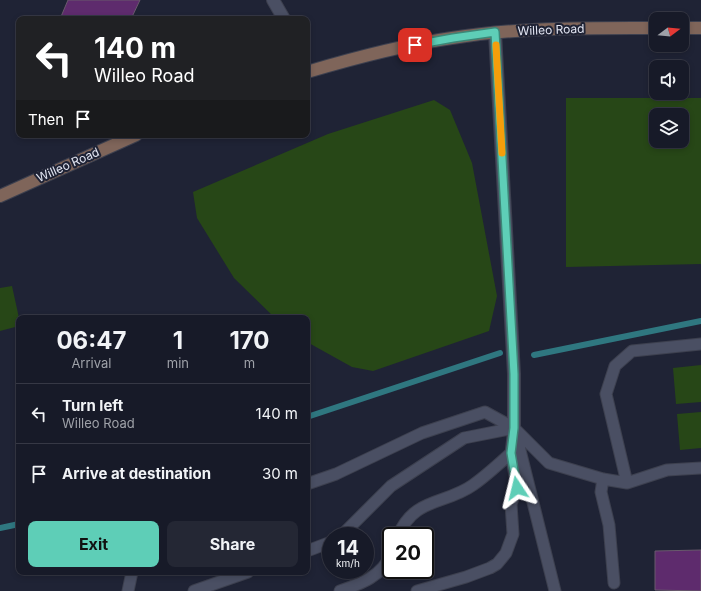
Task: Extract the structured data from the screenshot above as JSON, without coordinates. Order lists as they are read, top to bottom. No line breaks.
{"streets":{"street":["Willeo Road"]},"north":"right","page":{"turn":["140 m","Willeo Road"],"then":"Then","eta":["06:47","Arrival","1","min","170","m"],"list":[{"name":"Turn left","note":"Willeo Road","value":"140 m"},{"name":"Arrive at destination","value":"30 m"}],"buttons":["Exit","Share"],"speed":"14 km/h","limit":"20"}}
